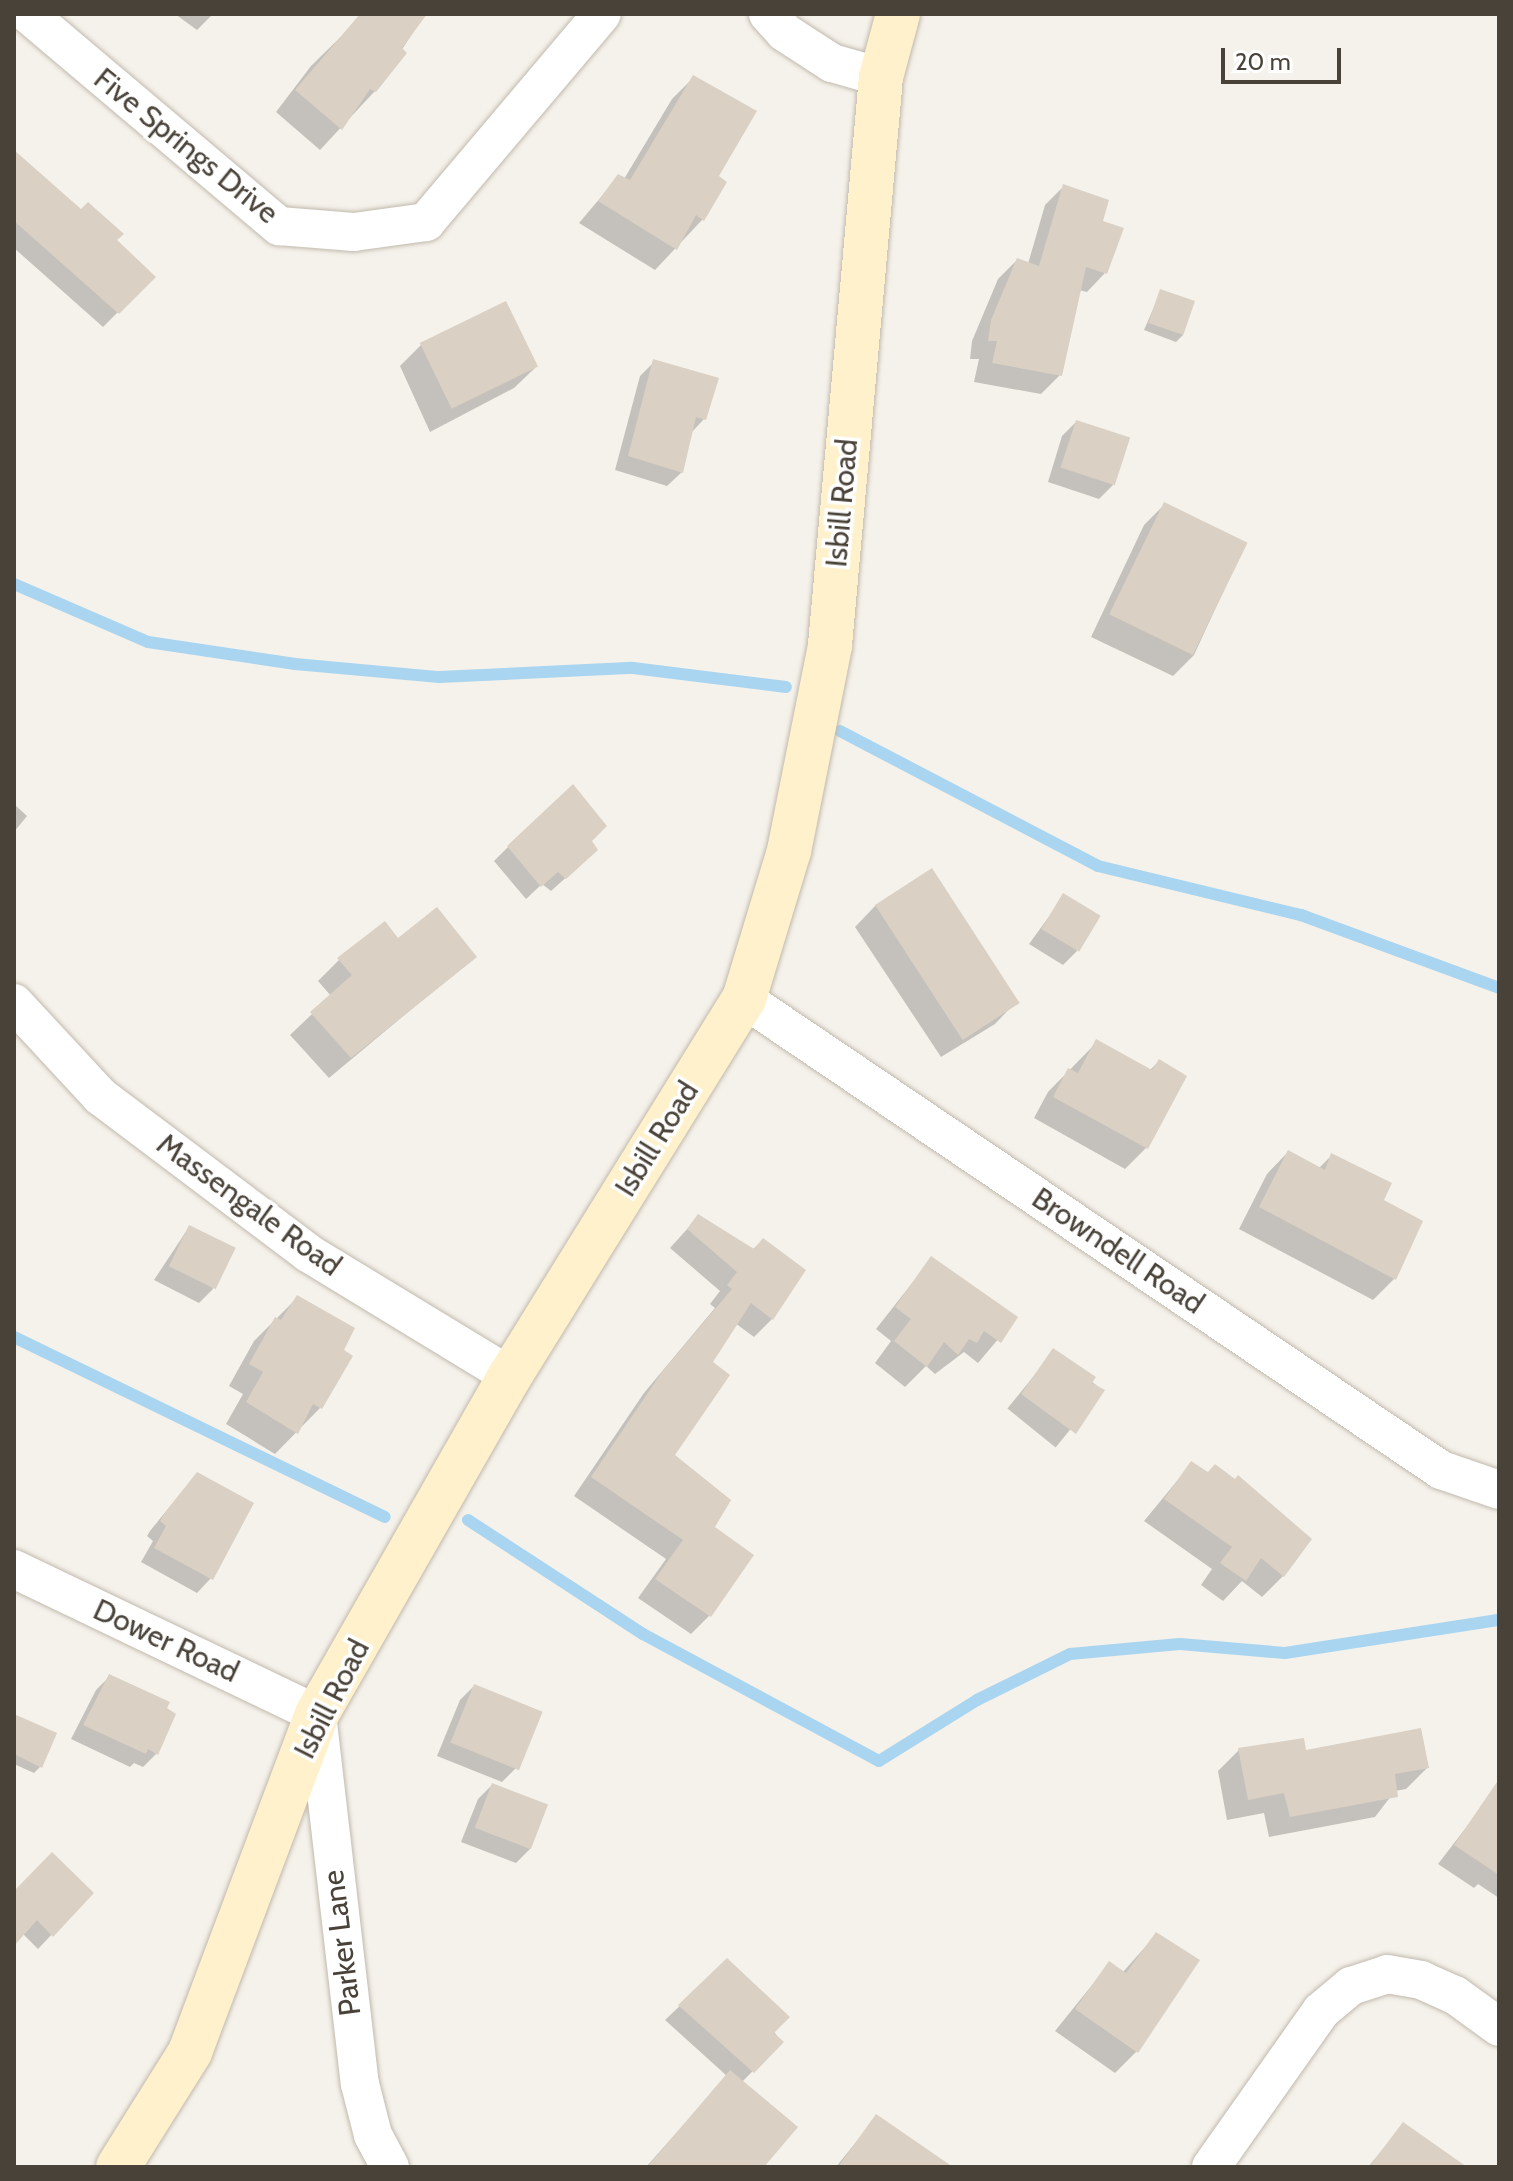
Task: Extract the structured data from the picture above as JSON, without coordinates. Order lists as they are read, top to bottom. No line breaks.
{"streets":{"street":["Five Springs Drive","Isbill Road","Massengale Road","Browndell Road","Dower Road","Parker Lane"]},"crossings":[["Isbill Road","Massengale Road"],["Isbill Road","Browndell Road"],["Isbill Road","Dower Road"],["Isbill Road","Parker Lane"],["Dower Road","Parker Lane"]],"scale_bar":"20 m"}
